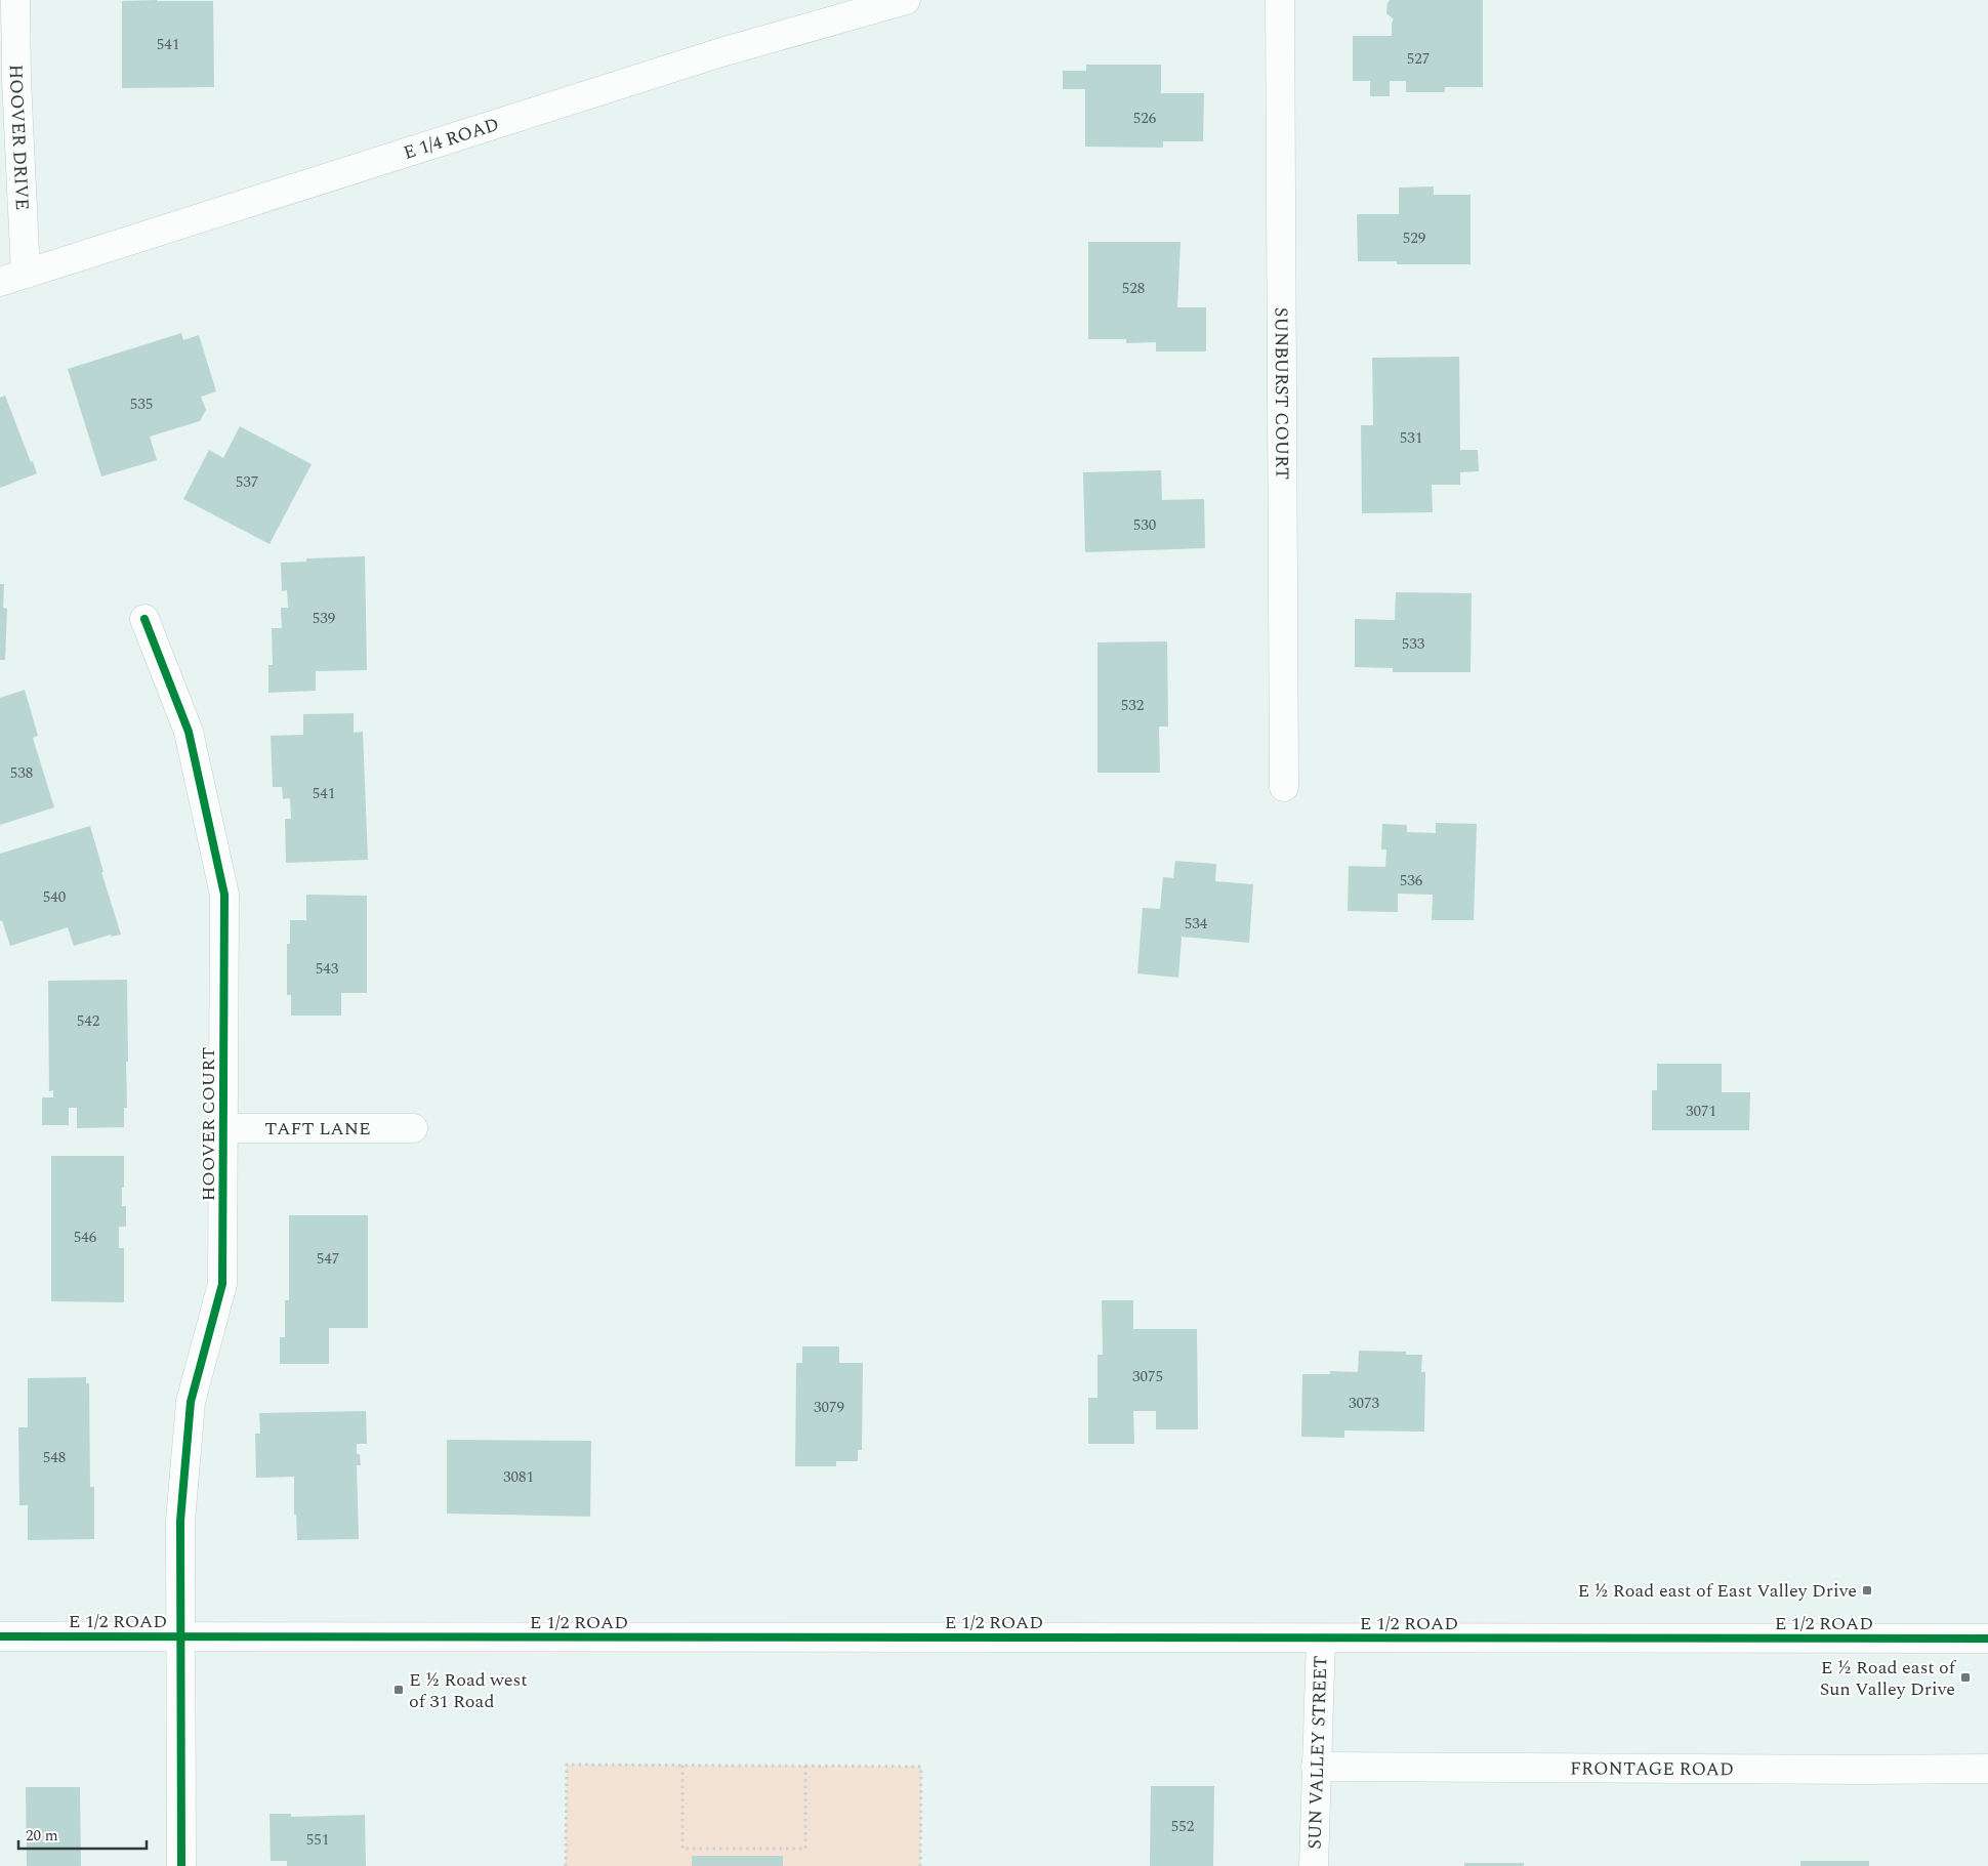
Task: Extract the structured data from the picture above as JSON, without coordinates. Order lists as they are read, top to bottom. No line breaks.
{"streets":{"street":["HOOVER DRIVE","E 1/4 ROAD","SUNBURST COURT","HOOVER COURT","TAFT LANE","E 1/2 ROAD","SUN VALLEY STREET","FRONTAGE ROAD"]},"crossings":[["HOOVER DRIVE","E 1/4 ROAD"],["HOOVER COURT","TAFT LANE"],["HOOVER COURT","E 1/2 ROAD"],["E 1/2 ROAD","SUN VALLEY STREET"],["SUN VALLEY STREET","FRONTAGE ROAD"]],"places":{"transit":["E ½ Road east of East Valley Drive","E ½ Road east of Sun Valley Drive","E ½ Road west of 31 Road"]},"house_numbers":["541","527","526","529","528","535","531","537","530","539","533","532","538","541","536","540","534","543","542","3071","546","547","3075","3073","3079","548","3081","552","551"],"scale_bar":"20 m"}
